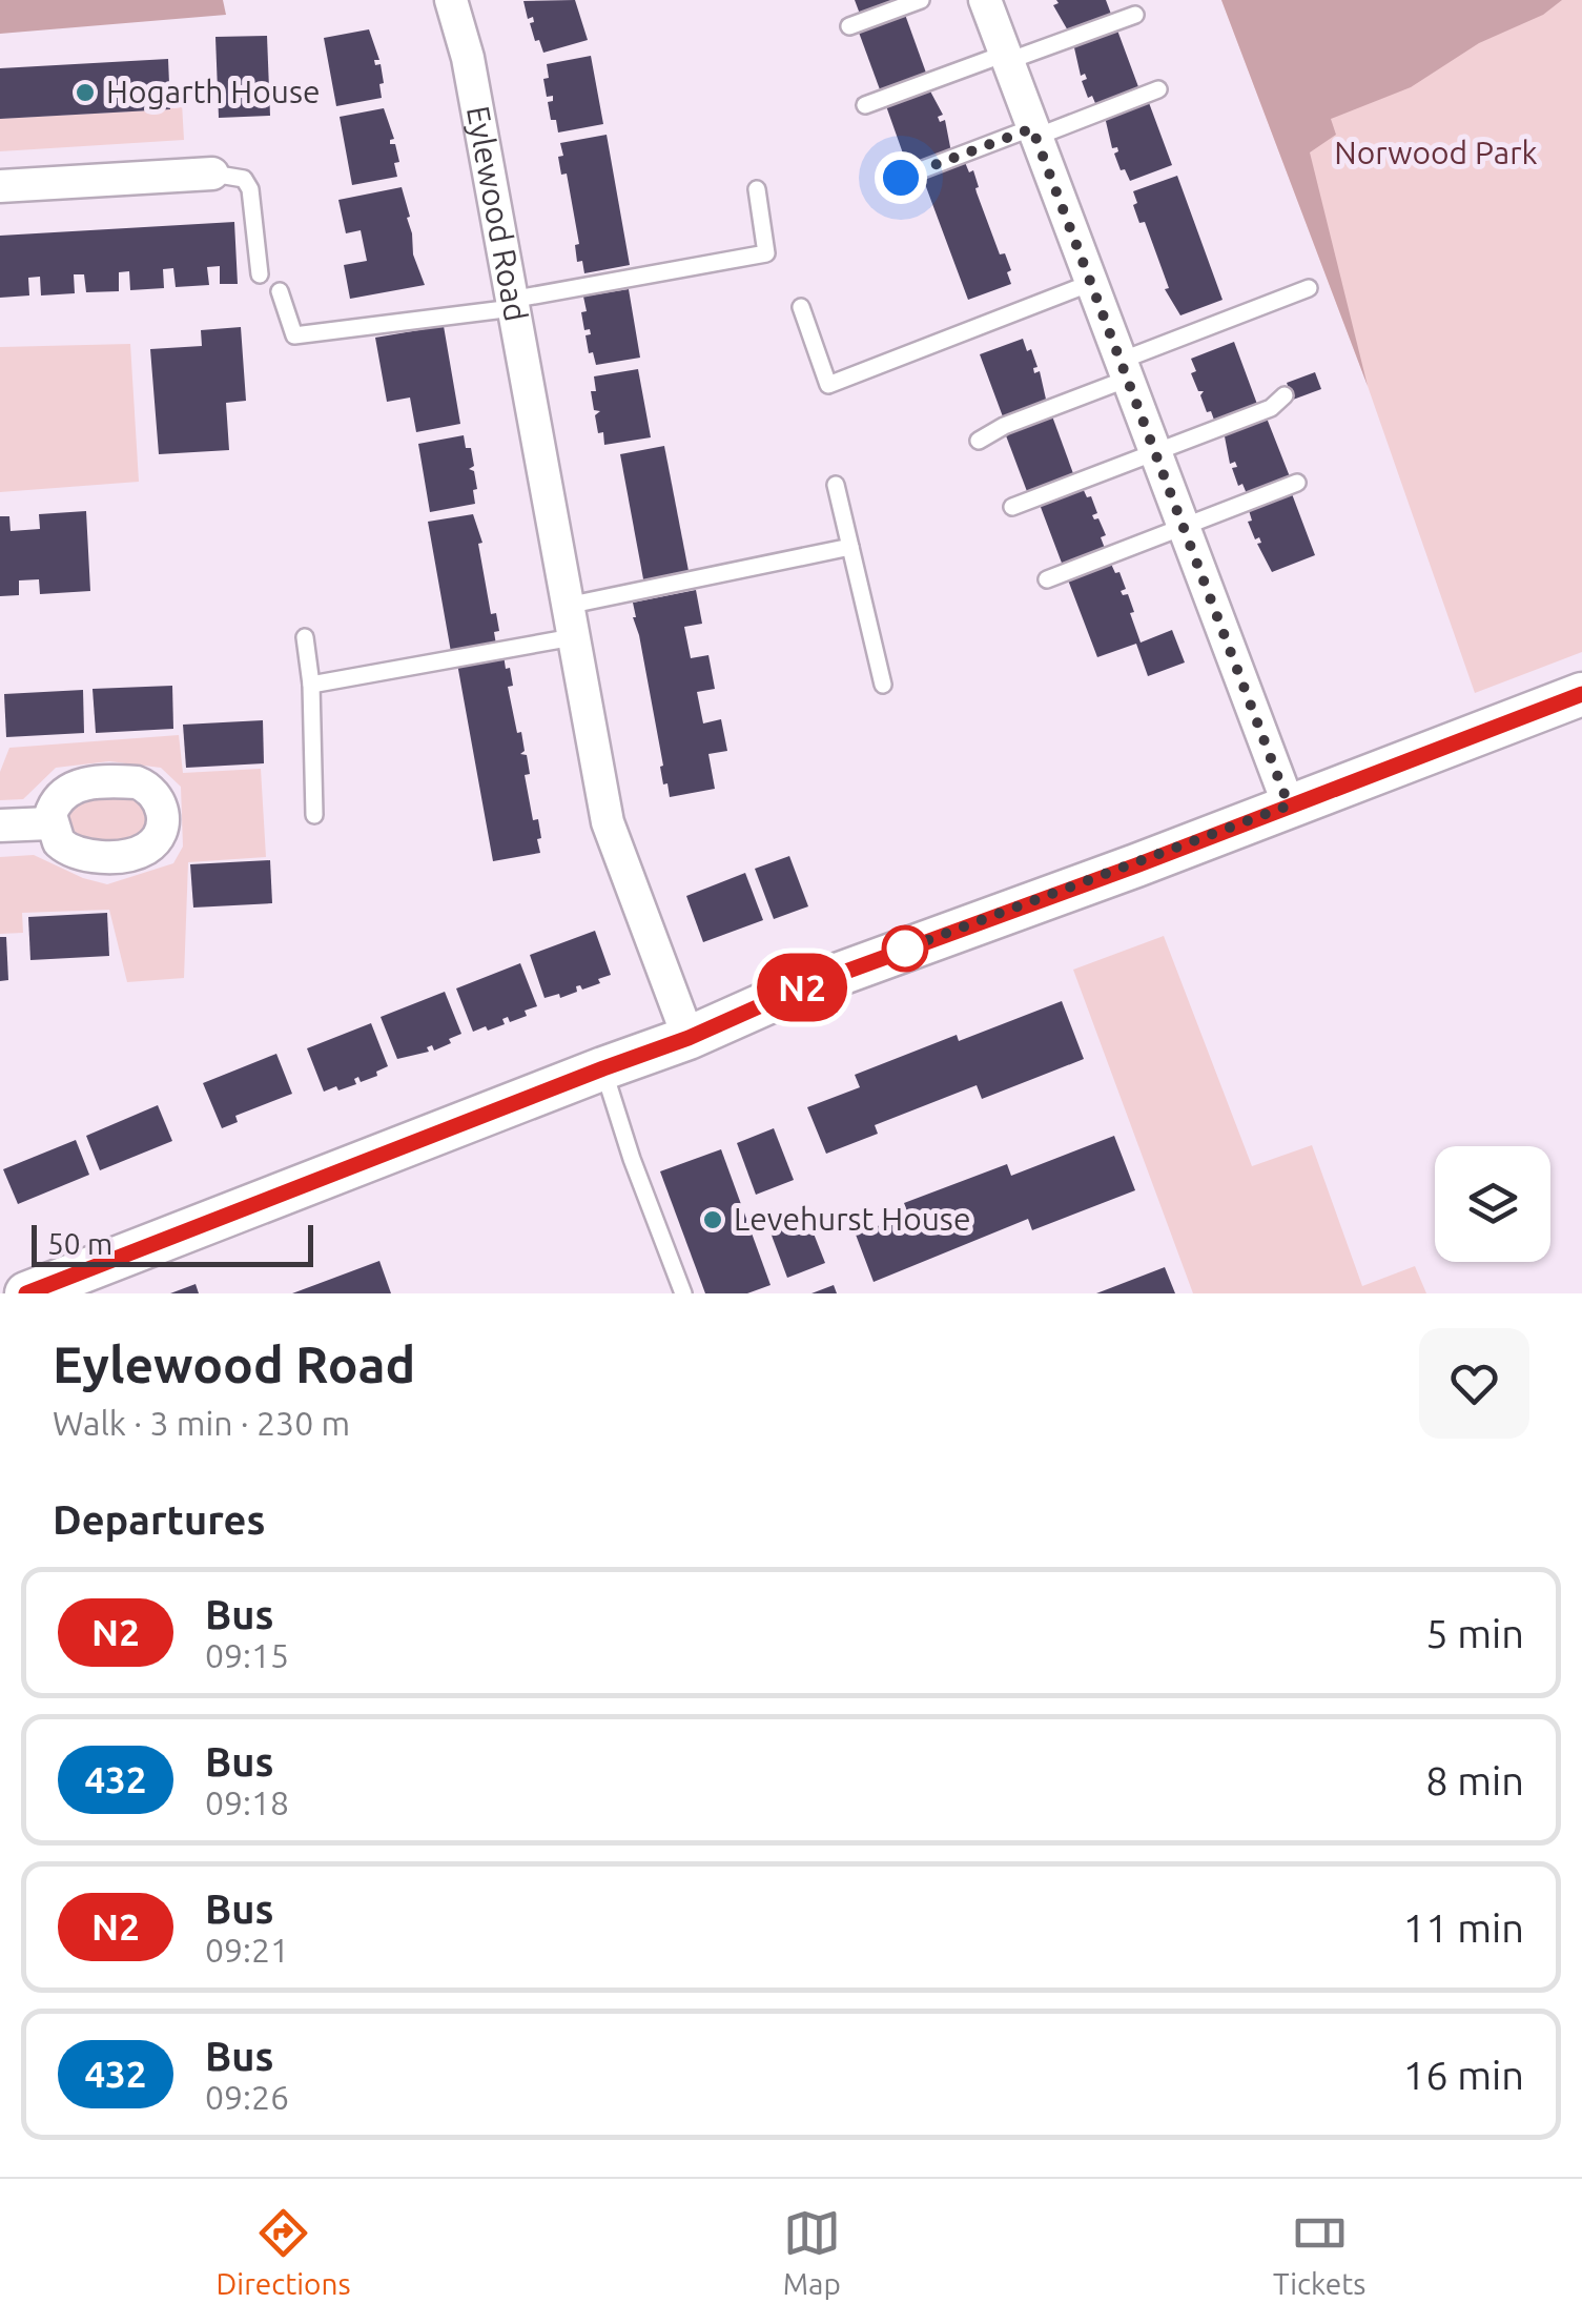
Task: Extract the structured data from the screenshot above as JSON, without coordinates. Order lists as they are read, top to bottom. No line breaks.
{"streets":{"street":["Eylewood Road"]},"parks":["Norwood Park"],"places":["Hogarth House","Levehurst House"],"lines":["bus line N2"],"scale_bar":"50 m","page":{"on_map":"N2","scale":"50 m","heading":[["Eylewood Road","Walk · 3 min · 230 m"],"Departures"],"list":[{"mark":"N2","name":"Bus","note":"09:15","value":"5 min"},{"mark":"432","name":"Bus","note":"09:18","value":"8 min"},{"mark":"N2","name":"Bus","note":"09:21","value":"11 min"},{"mark":"432","name":"Bus","note":"09:26","value":"16 min"}],"tabs":["Directions","Map","Tickets"]}}
